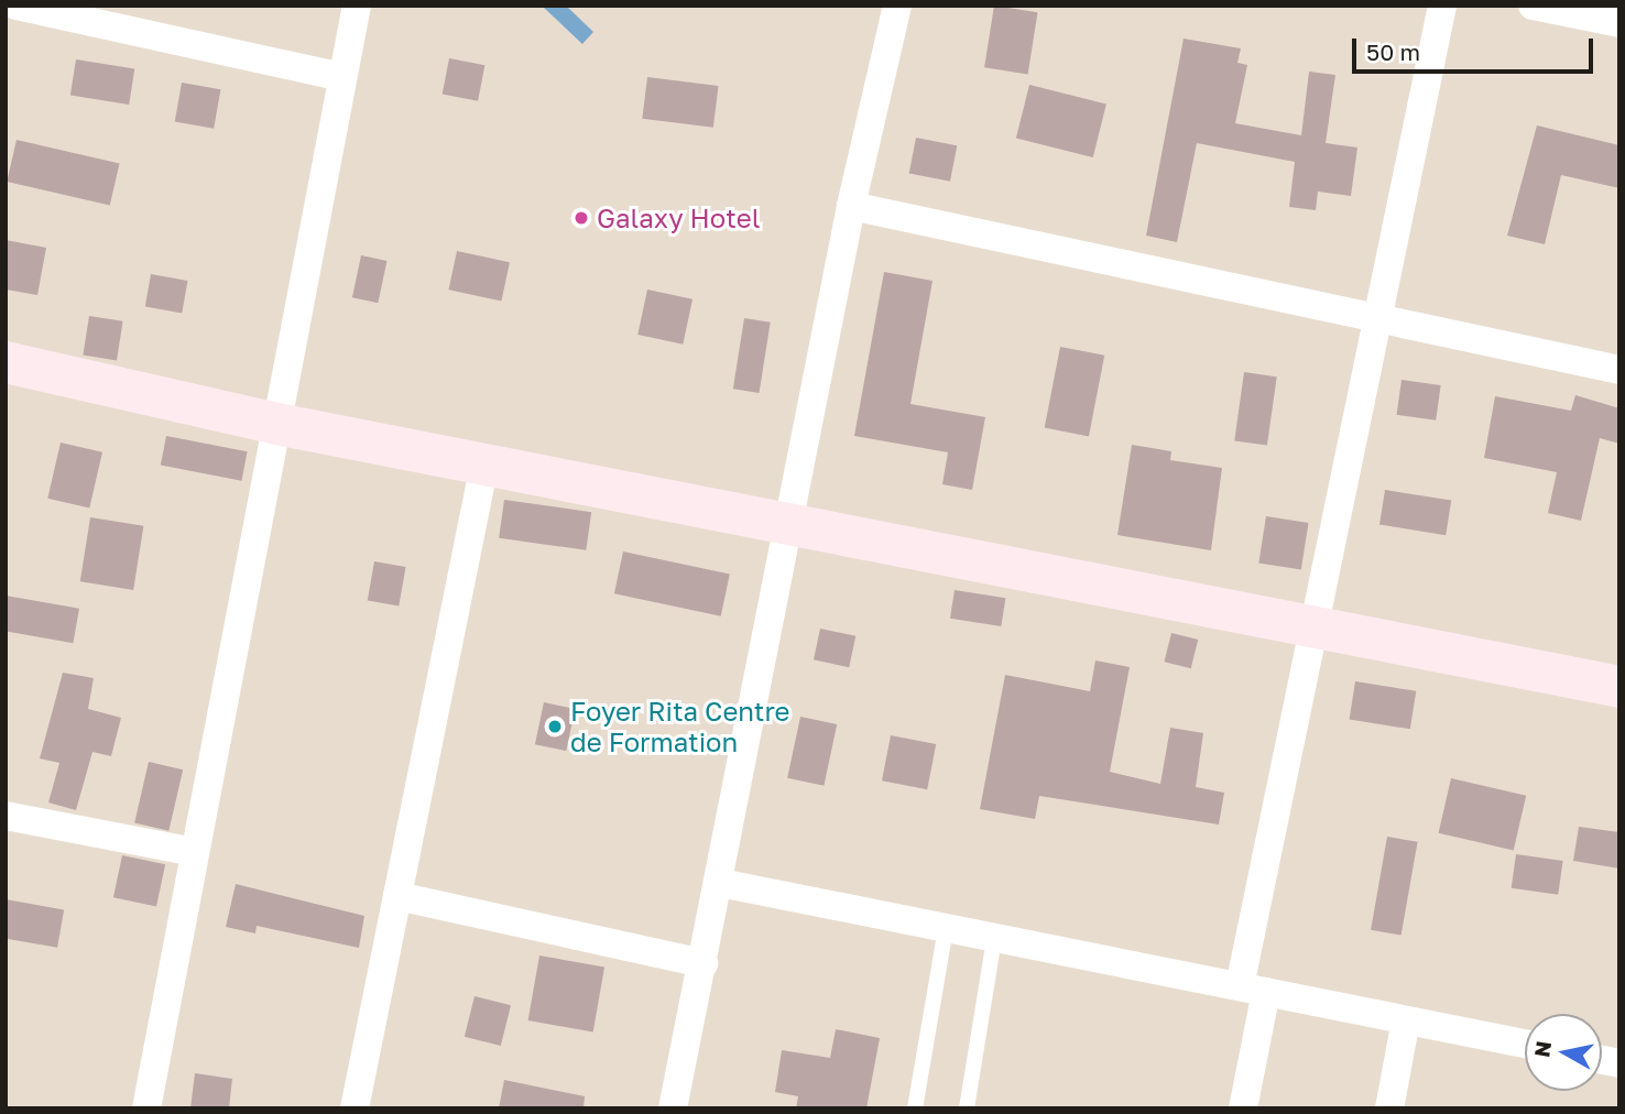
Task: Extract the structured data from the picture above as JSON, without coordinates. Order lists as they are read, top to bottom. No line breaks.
{"places":["Galaxy Hotel","Foyer Rita Centre de Formation"],"scale_bar":"50 m","north":"left"}
